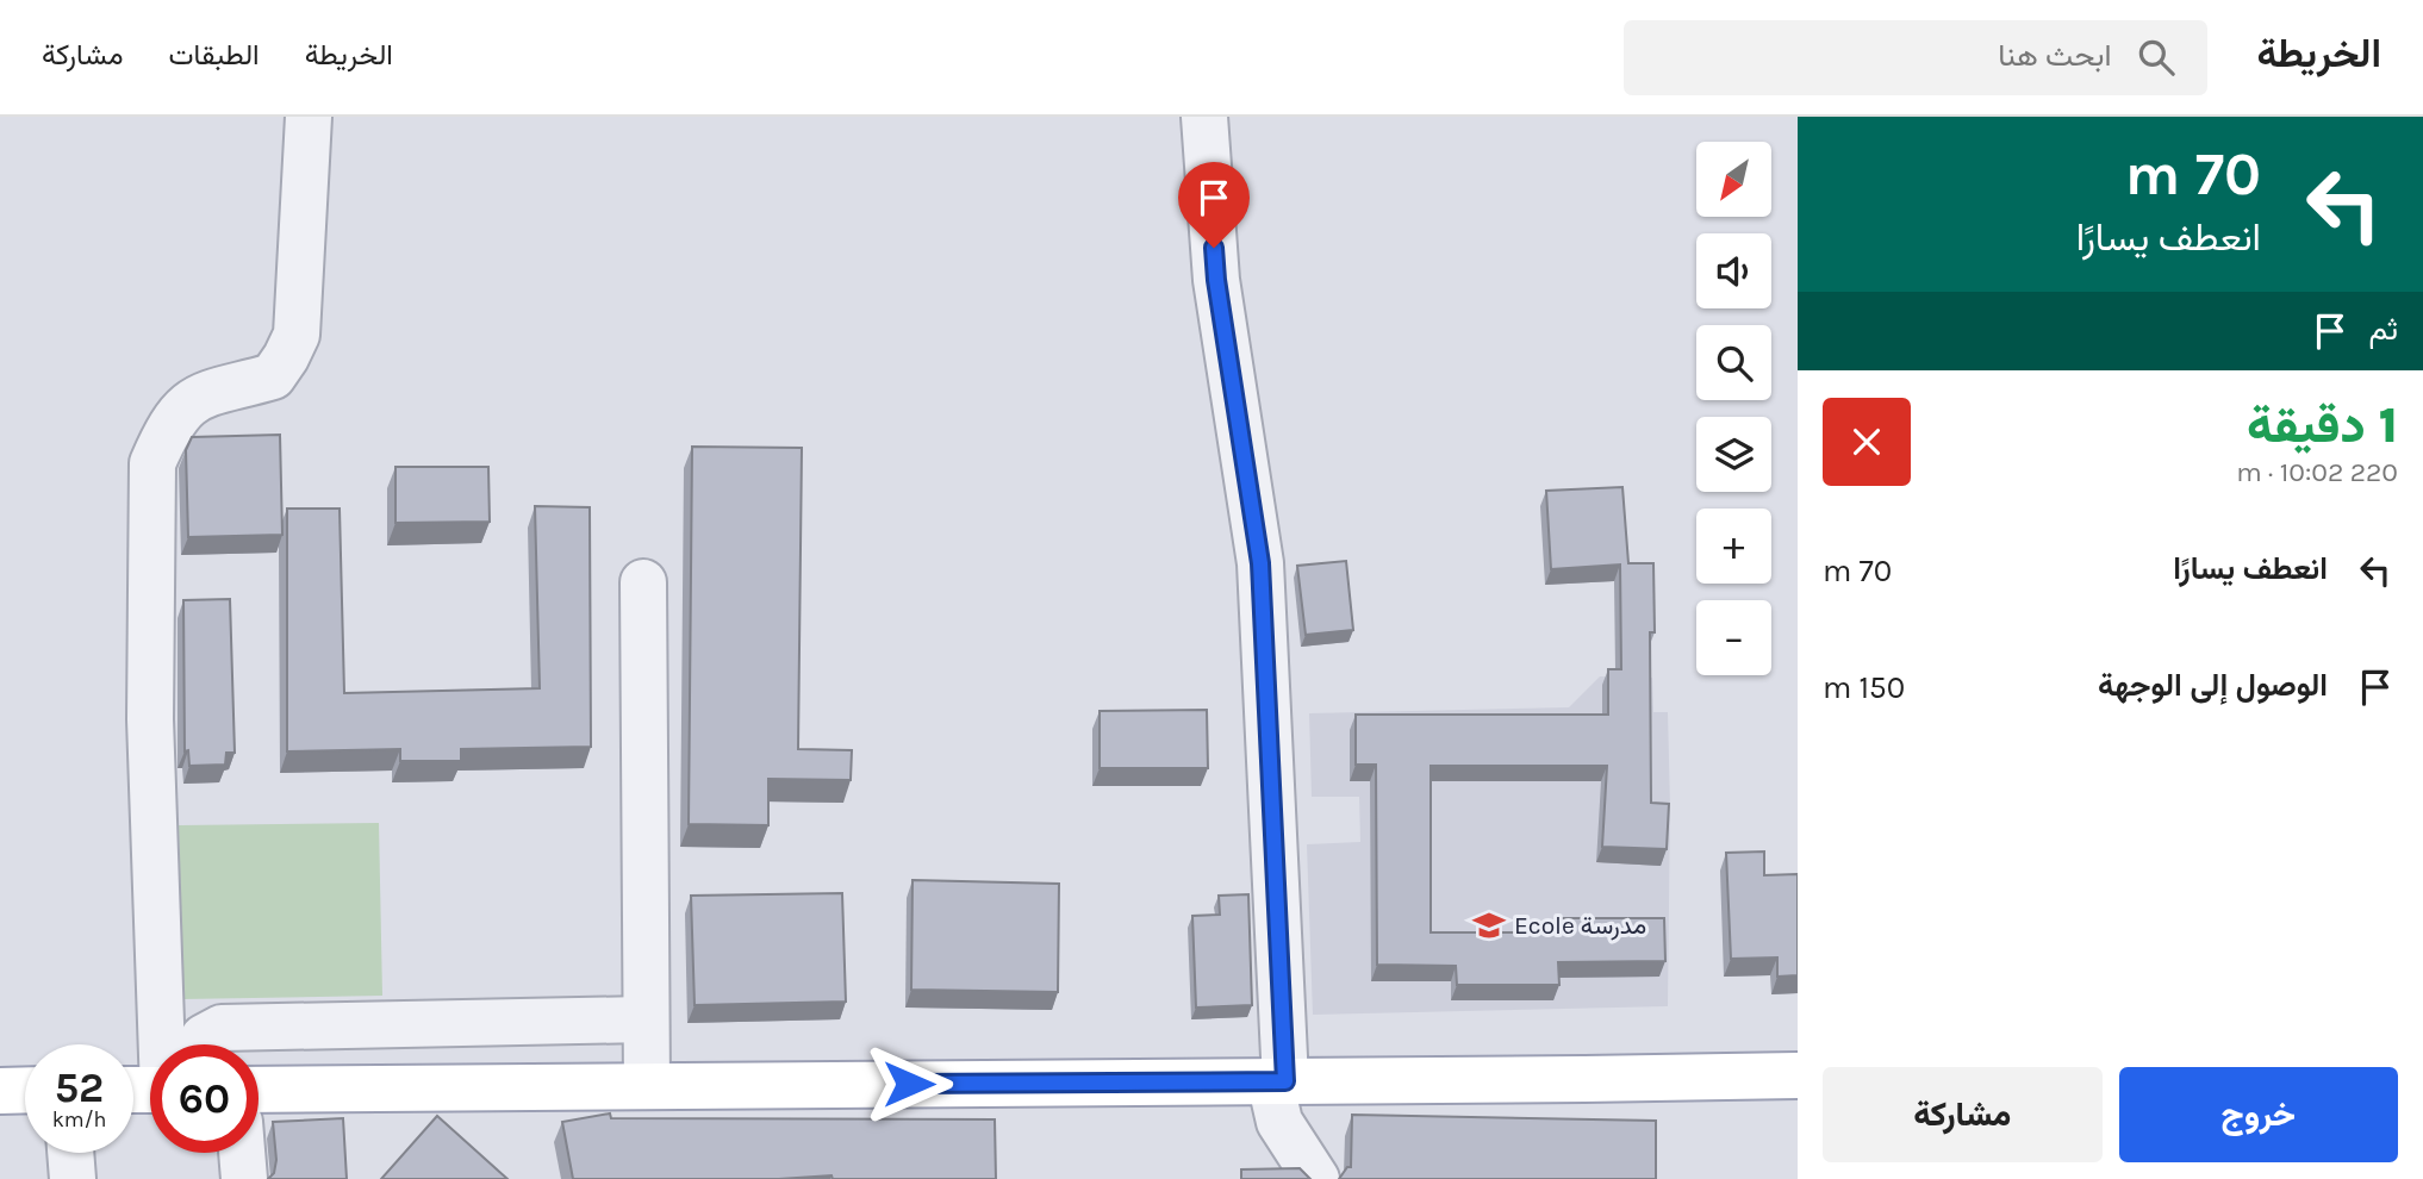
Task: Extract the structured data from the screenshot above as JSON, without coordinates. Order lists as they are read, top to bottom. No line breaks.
{"places":{"school or university":["Ecole مدرسة"]},"north":"bottom left","page":{"header":"الخريطة","search":"ابحث هنا","nav":["الخريطة","الطبقات","مشاركة"],"turn":["70 m","انعطف يسارًا"],"map_buttons":["+","−"],"then":"ثم","heading":["1 دقيقة","220 m · 10:02"],"list":[{"name":"انعطف يسارًا","value":"70 m"},{"name":"الوصول إلى الوجهة","value":"150 m"}],"speed":"52 km/h","limit":"60","buttons":["خروج","مشاركة"]}}
